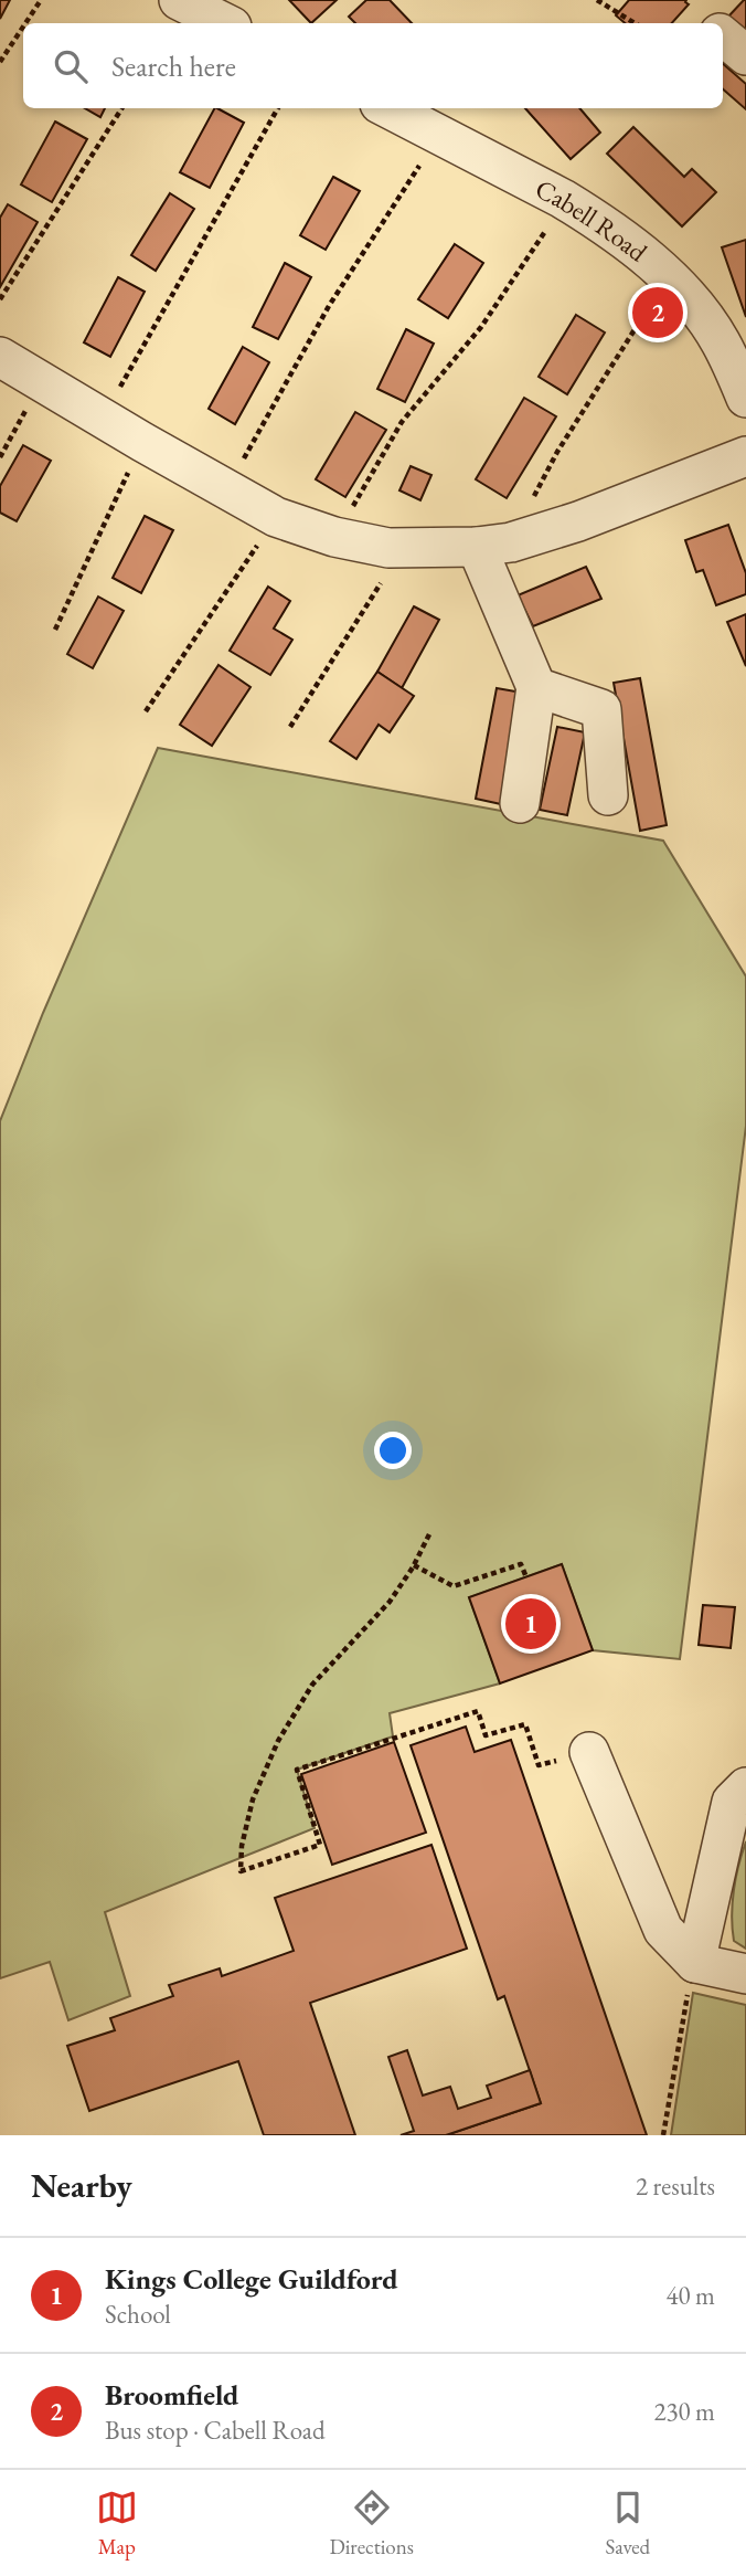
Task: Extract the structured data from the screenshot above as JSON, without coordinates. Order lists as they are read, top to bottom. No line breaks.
{"streets":{"street":["Cabell Road"]},"page":{"search":"Search here","pins":["2","1"],"heading":["Nearby","2 results"],"list":[{"mark":"1","name":"Kings College Guildford","note":"School","value":"40 m"},{"mark":"2","name":"Broomfield","note":"Bus stop · Cabell Road","value":"230 m"}],"nav":["Map","Directions","Saved"]}}
